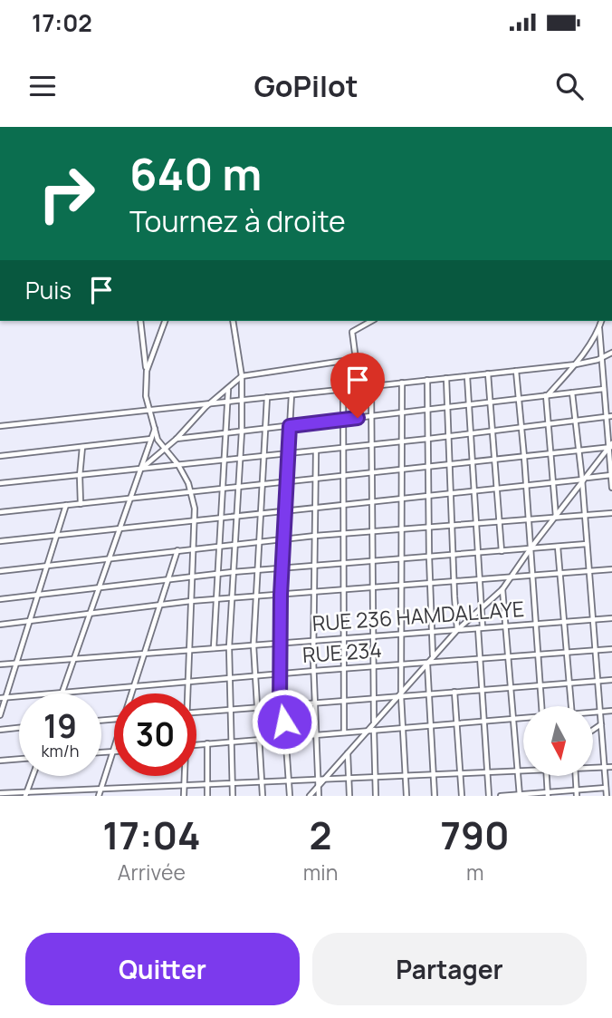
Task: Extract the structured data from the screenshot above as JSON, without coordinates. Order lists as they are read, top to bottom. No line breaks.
{"streets":{"street":["RUE 236 HAMDALLAYE","RUE 234"]},"north":"bottom","page":{"status":"17:02","header":"GoPilot","turn":["640 m","Tournez à droite"],"then":"Puis","speed":"19 km/h","limit":"30","eta":["17:04","Arrivée","2","min","790","m"],"buttons":["Quitter","Partager"]}}
